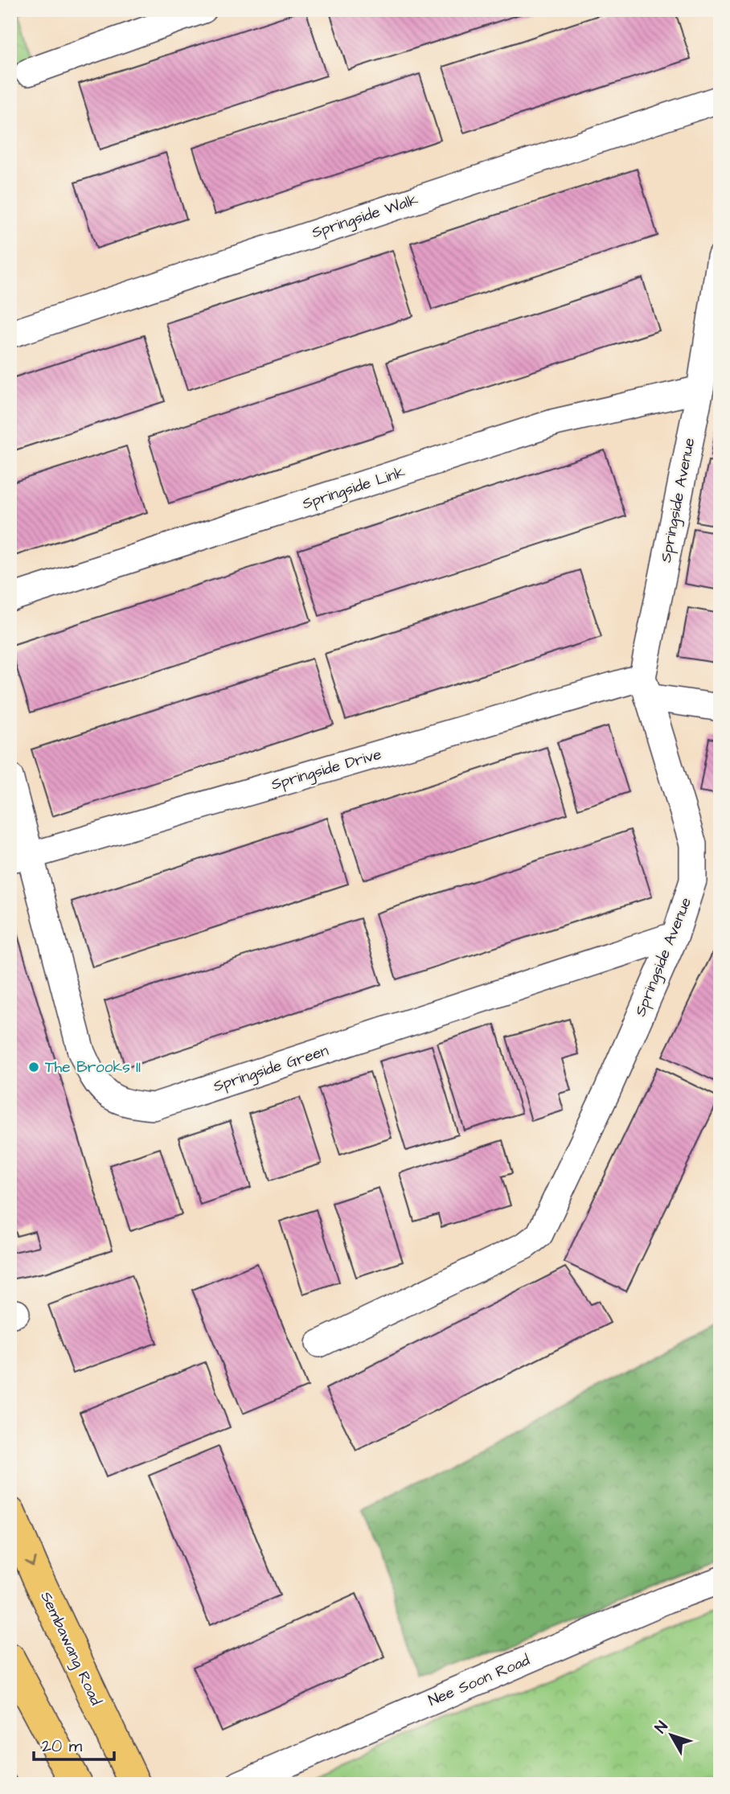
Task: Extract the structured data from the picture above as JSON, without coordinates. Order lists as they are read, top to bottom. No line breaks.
{"streets":{"main road":["Sembawang Road"],"street":["Springside Walk","Springside Link","Springside Avenue","Springside Drive","Springside Green","Nee Soon Road"]},"crossings":[["Springside Link","Springside Avenue"],["Springside Avenue","Springside Drive"],["Springside Avenue","Springside Green"],["Springside Drive","Springside Green"]],"places":["The Brooks II"],"scale_bar":"20 m","north":"top left"}
